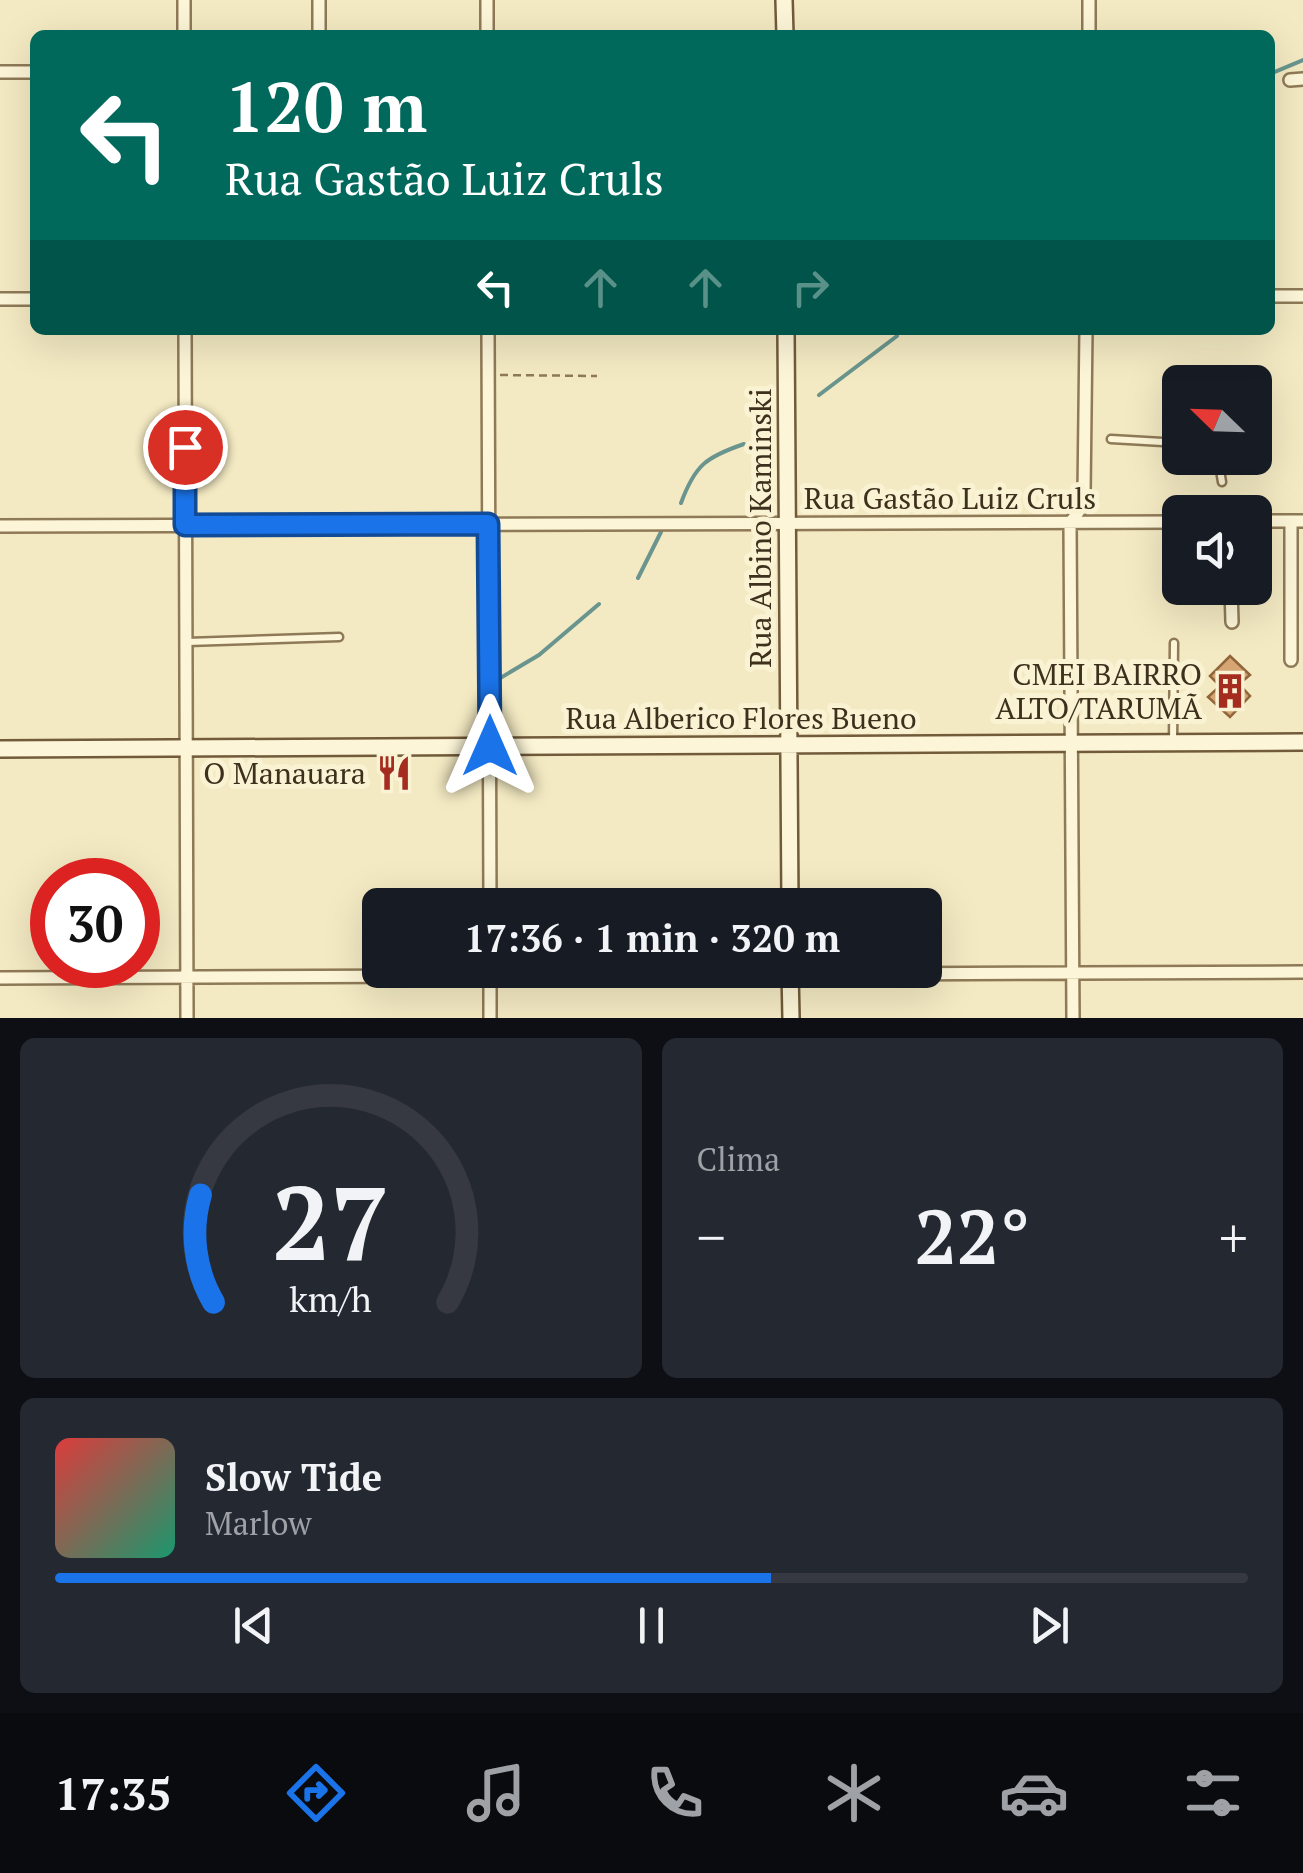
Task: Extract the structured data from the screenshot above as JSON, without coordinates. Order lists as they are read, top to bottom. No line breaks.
{"streets":{"street":["Rua Gastão Luiz Cruls","Rua Albino Kaminski","Rua Alberico Flores Bueno"]},"crossings":[["Rua Gastão Luiz Cruls","Rua Albino Kaminski"],["Rua Albino Kaminski","Rua Alberico Flores Bueno"]],"places":{"building":["CMEI BAIRRO ALTO/TARUMÃ"],"restaurant":["O Manauara"]},"north":"top left","page":{"turn":["120 m","Rua Gastão Luiz Cruls"],"limit":"30","trip":"17:36 · 1 min · 320 m","tile":"Clima","heat":["−","22°","+"],"song":["Slow Tide","Marlow"],"tabs":"17:35","gauge":["27","km/h"]}}
